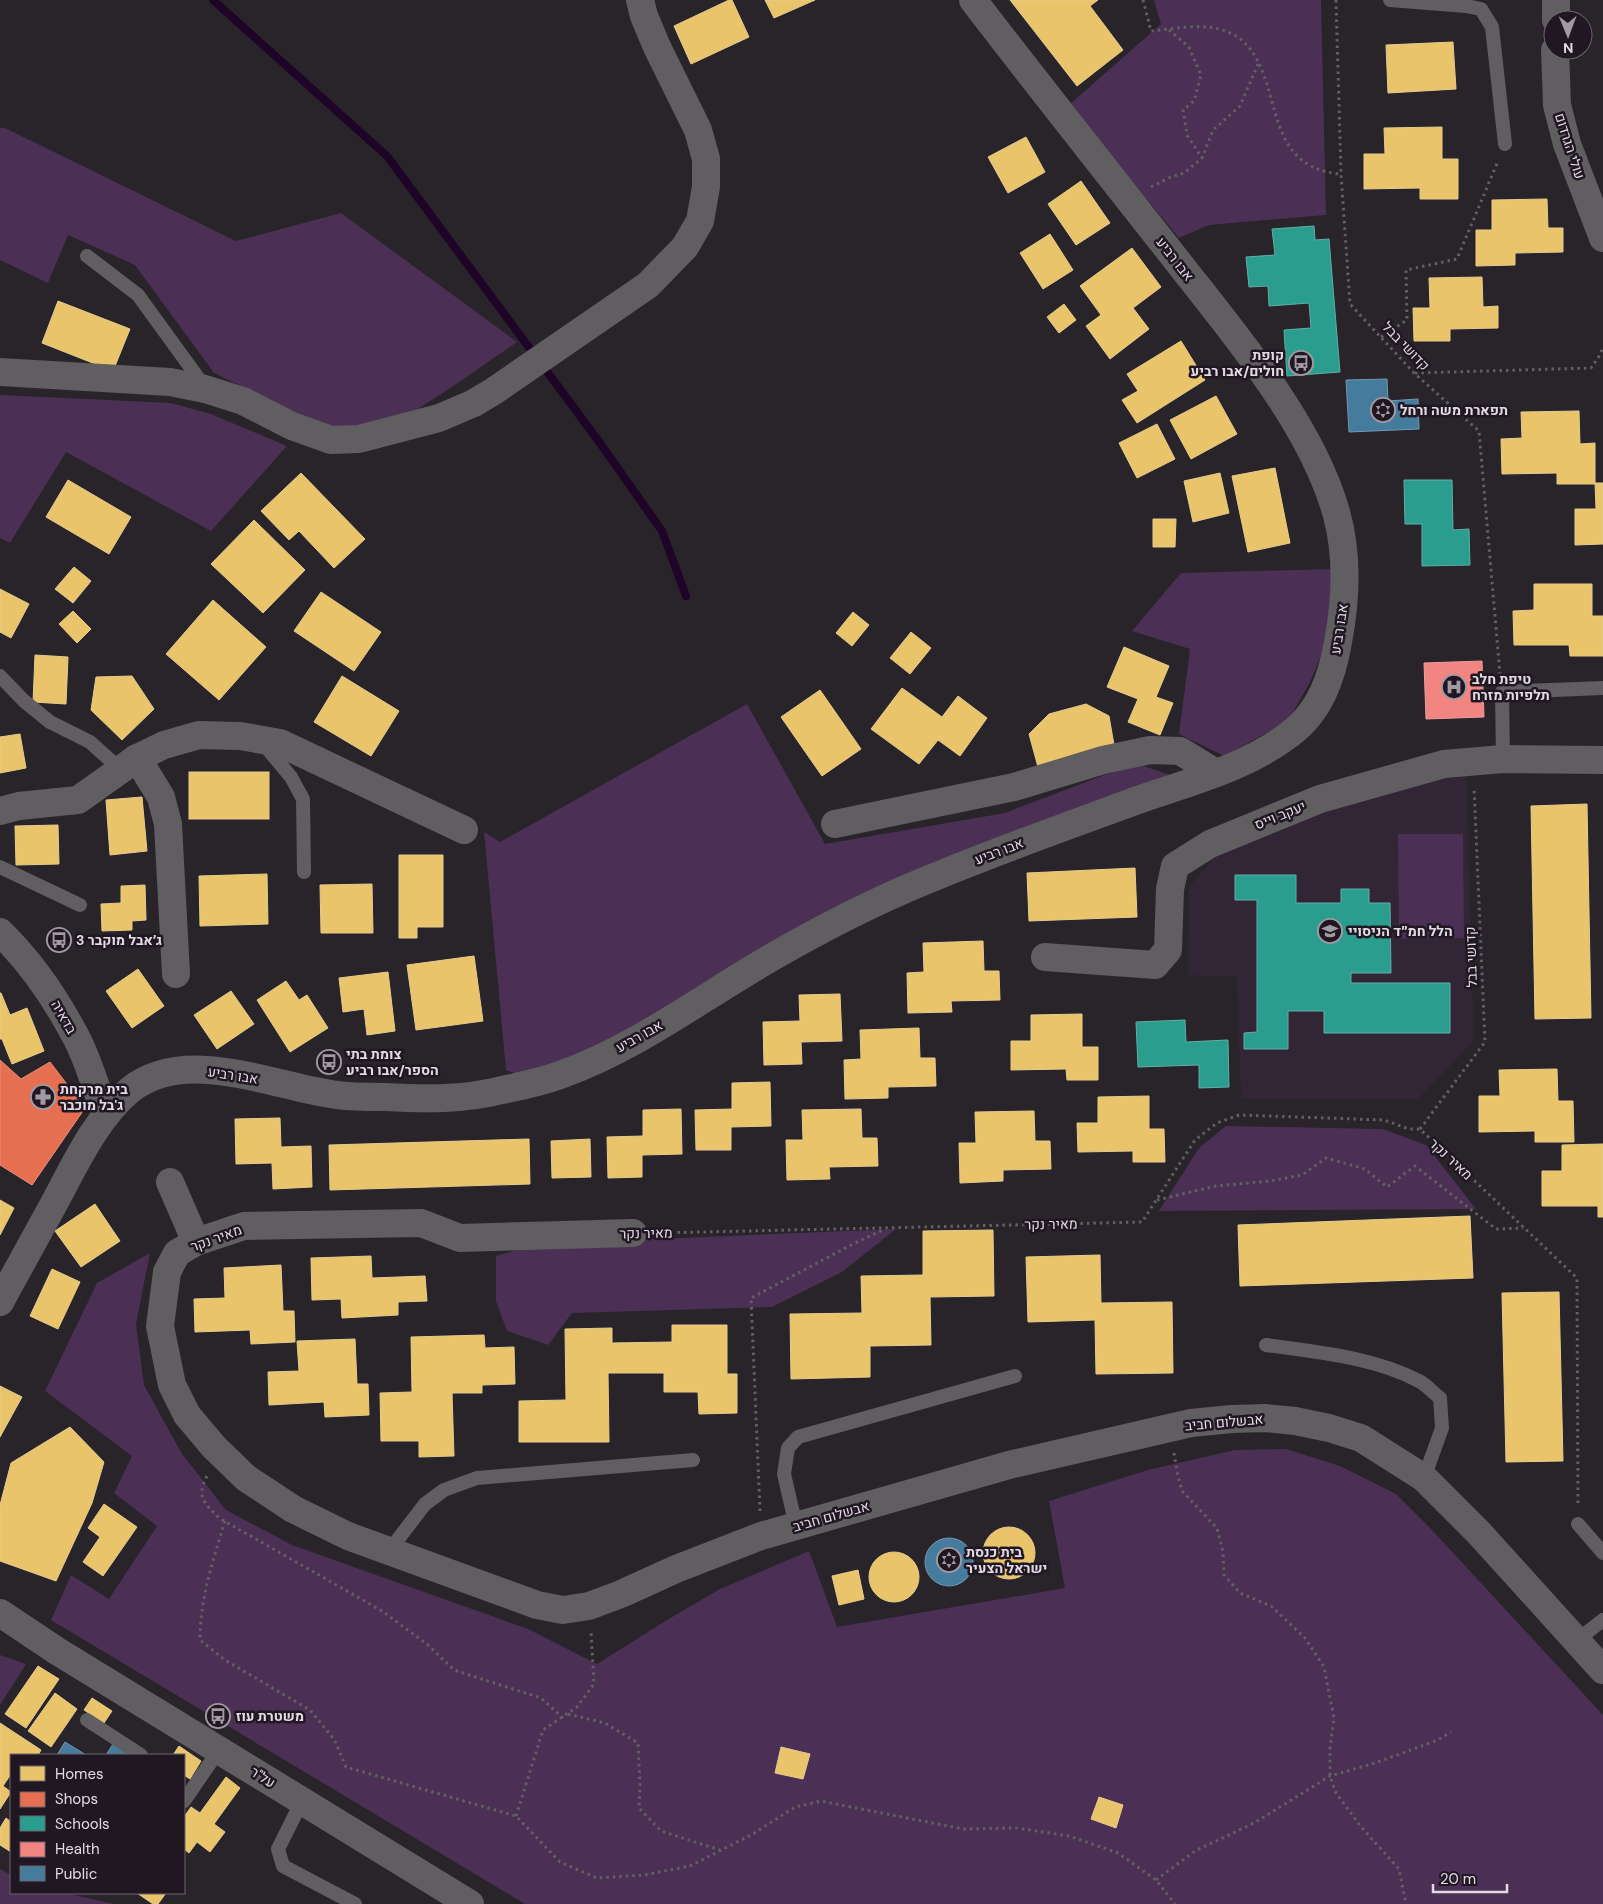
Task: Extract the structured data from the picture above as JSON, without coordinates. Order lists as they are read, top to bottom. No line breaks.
{"streets":{"street":["עולי הגרדום","אבו רביע","יעקב וייס","בדאיה","מאיר נקר","אבשלום חביב","על\"ר"],"path":["קדושי בבל"]},"crossings":[["אבו רביע","בדאיה"],["קדושי בבל","יעקב וייס"],["קדושי בבל","מאיר נקר"],["מאיר נקר","אבשלום חביב"]],"places":{"bus stop":["קופת חולים/אבו רביע","ג׳אבל מוקבר 3","צומת בתי הספר/אבו רביע","משטרת עוז"],"synagogue":["תפארת משה ורחל","בית כנסת ישראל הצעיר"],"hospital":["טיפת חלב תלפיות מזרח"],"school or university":["הלל חמ״ד הניסויי"],"pharmacy":["בית מרקחת ג'בל מוכבר"]},"legend":["Homes","Shops","Schools","Health","Public"],"scale_bar":"20 m","north":"bottom"}
